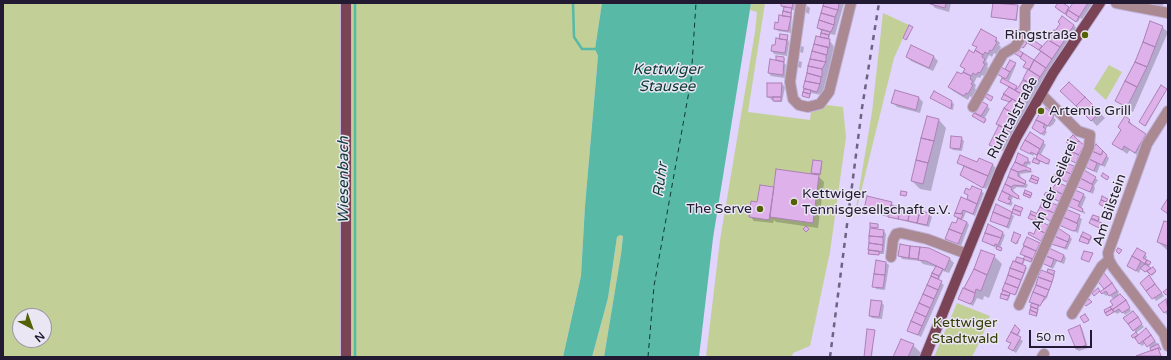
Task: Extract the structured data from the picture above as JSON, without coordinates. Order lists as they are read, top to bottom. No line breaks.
{"streets":{"main road":["Ruhrtalstraße"],"street":["An der Seilerei","Am Bilstein"]},"crossings":[["Ruhrtalstraße","An der Seilerei"]],"water":["Kettwiger Stausee","Wiesenbach","Ruhr"],"parks":["Kettwiger Stadtwald"],"places":["Ringstraße","Artemis Grill","Kettwiger Tennisgesellschaft e.V.","The Serve"],"scale_bar":"50 m","north":"bottom right"}
